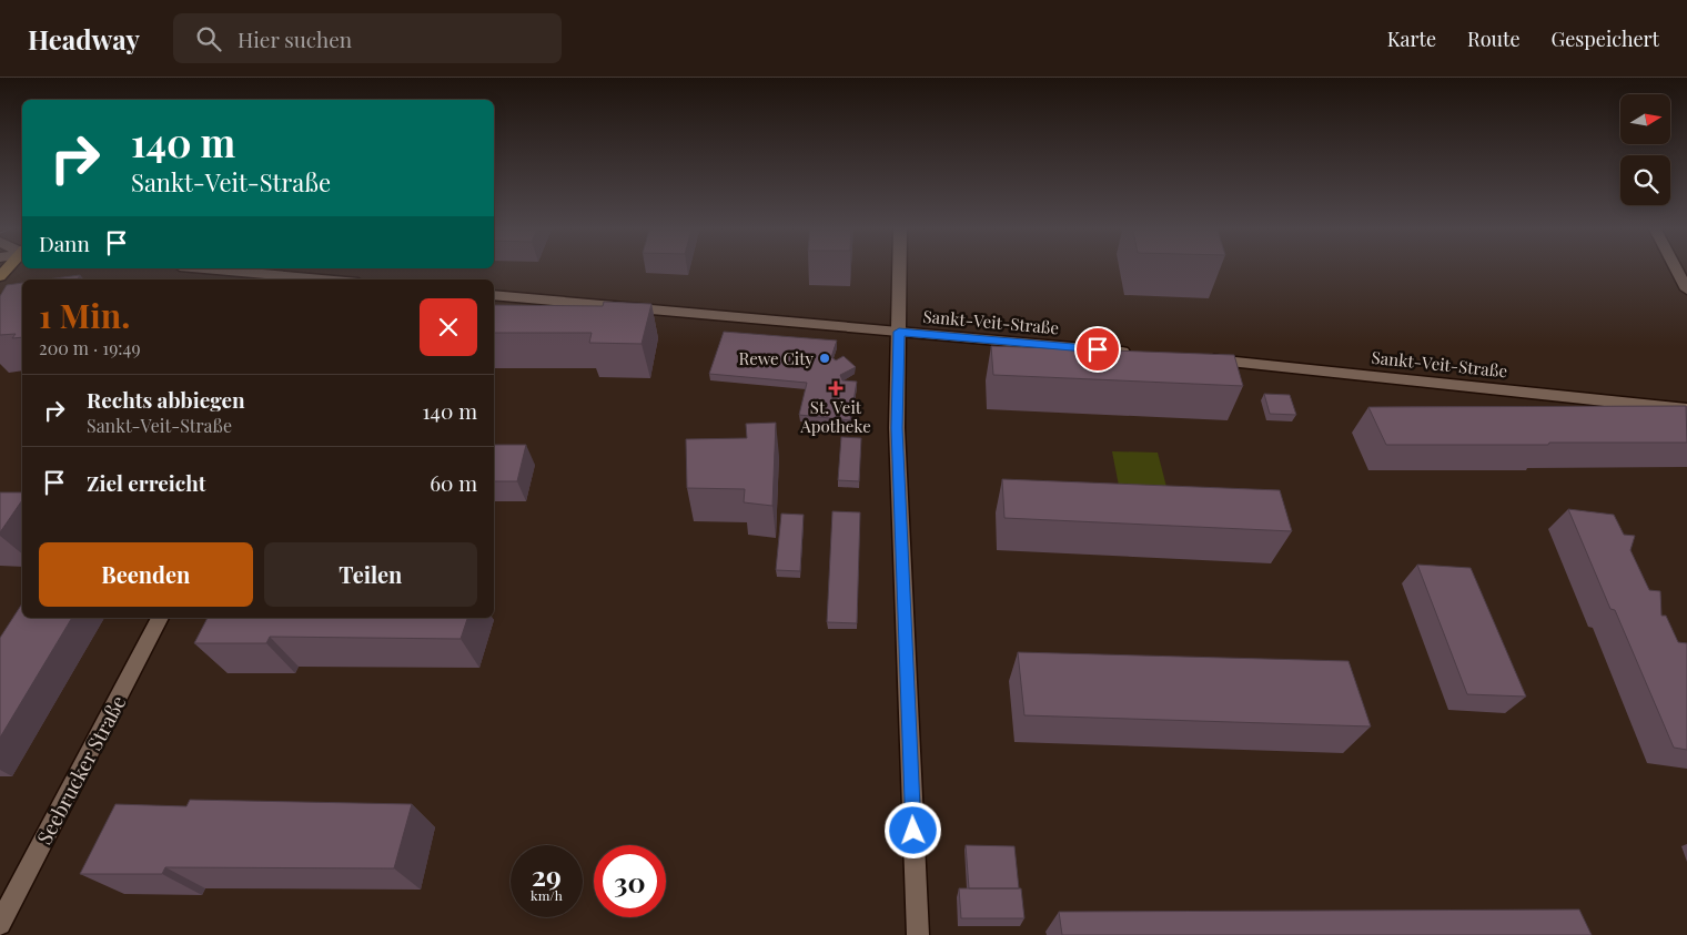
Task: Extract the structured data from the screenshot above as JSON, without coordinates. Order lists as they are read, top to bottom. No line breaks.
{"streets":{"street":["Sankt-Veit-Straße","Seebrucker Straße"]},"places":{"other":["Rewe City"],"health":["St. Veit Apotheke"]},"north":"right","page":{"header":"Headway","search":"Hier suchen","nav":["Karte","Route","Gespeichert"],"turn":["140 m","Sankt-Veit-Straße"],"then":"Dann","heading":["1 Min.","200 m · 19:49"],"list":[{"name":"Rechts abbiegen","note":"Sankt-Veit-Straße","value":"140 m"},{"name":"Ziel erreicht","value":"60 m"}],"buttons":["Beenden","Teilen"],"speed":"29 km/h","limit":"30"}}
